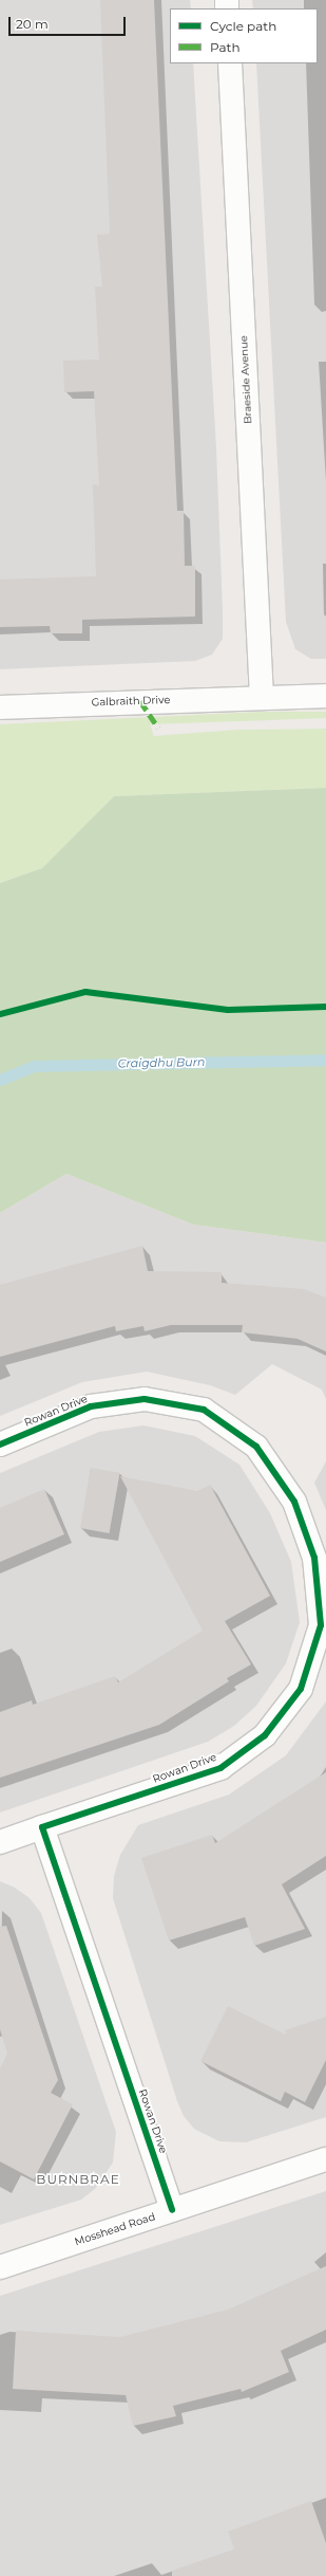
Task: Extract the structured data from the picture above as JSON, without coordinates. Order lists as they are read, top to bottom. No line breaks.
{"streets":{"street":["Braeside Avenue","Galbraith Drive","Rowan Drive","Mosshead Road"]},"crossings":[["Braeside Avenue","Galbraith Drive"],["Rowan Drive","Mosshead Road"]],"districts":["BURNBRAE"],"water":["Craigdhu Burn"],"legend":["Cycle path","Path"],"scale_bar":"20 m"}
